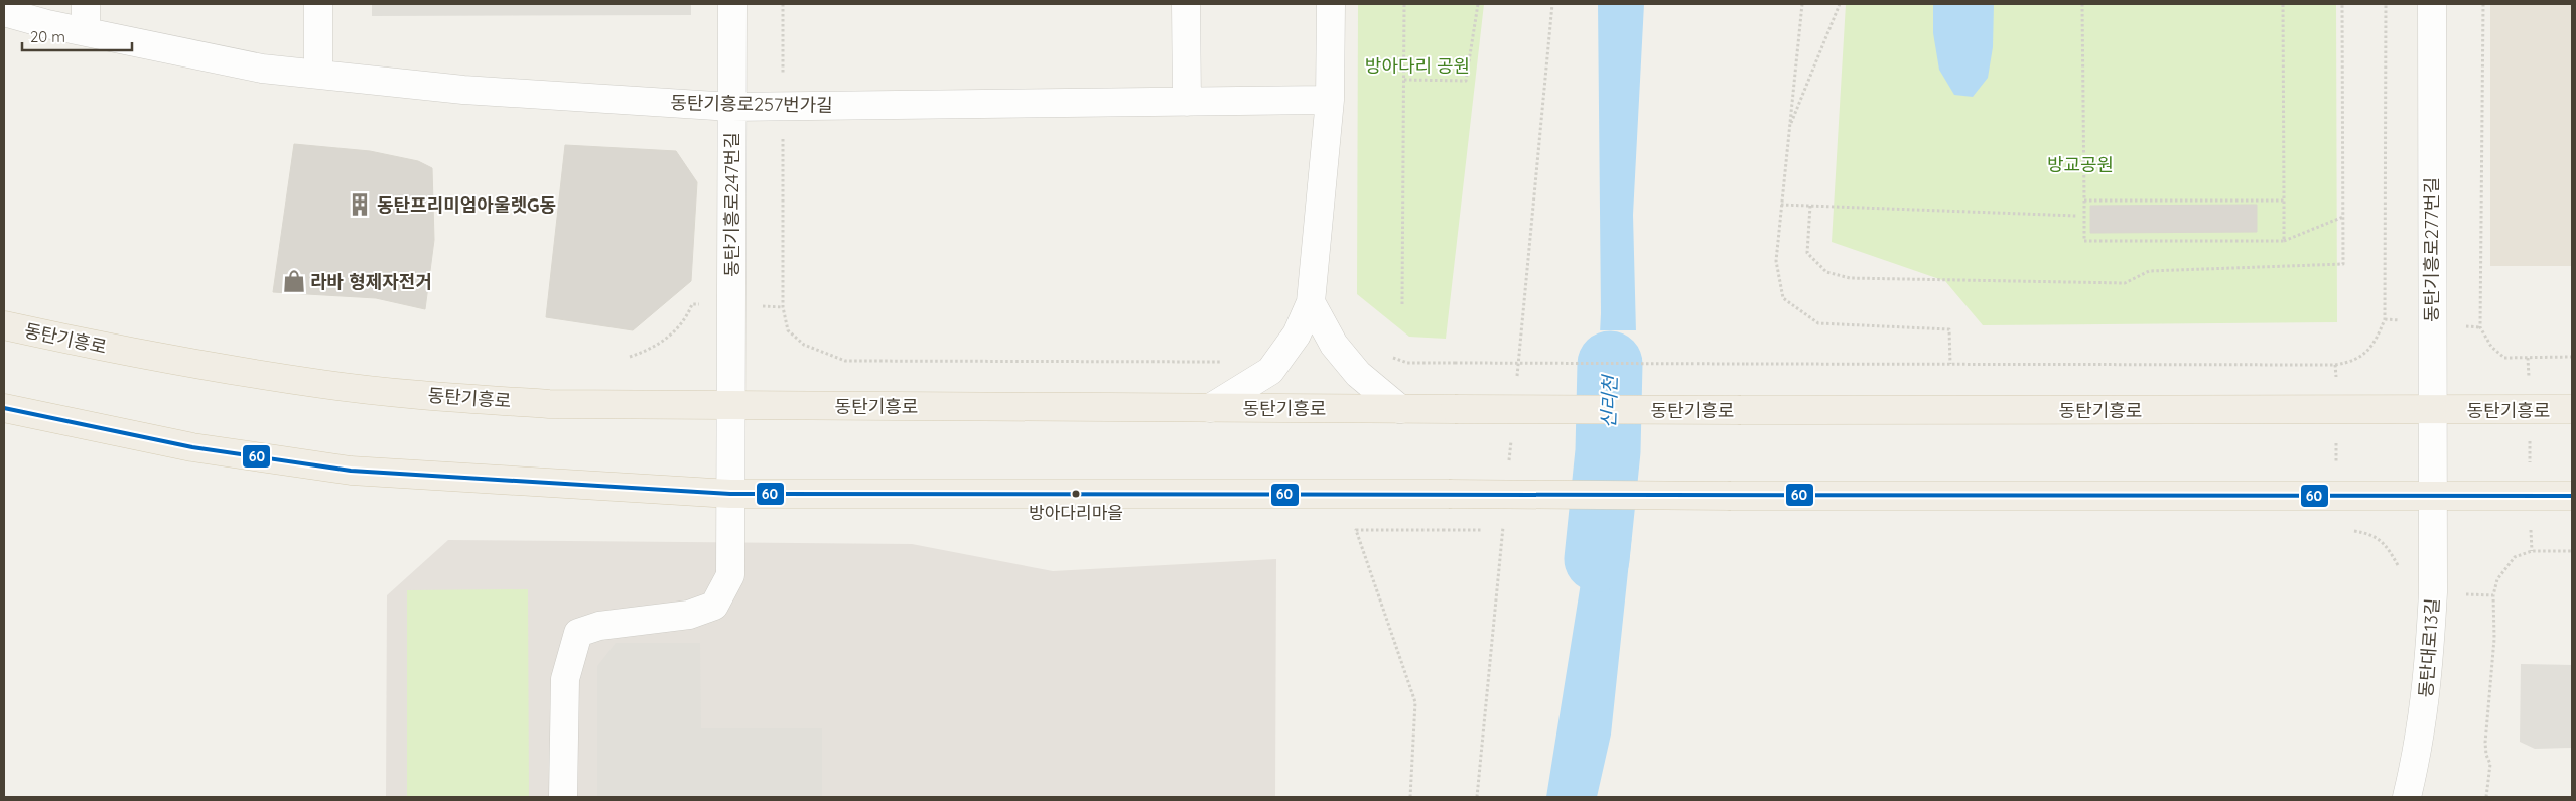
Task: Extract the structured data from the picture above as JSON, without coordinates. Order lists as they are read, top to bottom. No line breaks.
{"streets":{"main road":["동탄기흥로"],"street":["동탄기흥로257번가길","동탄기흥로247번길","동탄기흥로277번길","동탄대로13길"]},"crossings":[["동탄기흥로257번가길","동탄기흥로247번길"],["동탄기흥로247번길","동탄기흥로"],["동탄기흥로277번길","동탄기흥로"],["동탄기흥로277번길","동탄대로13길"]],"water":["신리천"],"parks":["방아다리 공원","방교공원"],"places":{"building":["동탄프리미엄아울렛G동"],"shop":["라바 형제자전거"],"other":["방아다리마을"]},"lines":["transit line 60"],"scale_bar":"20 m"}
